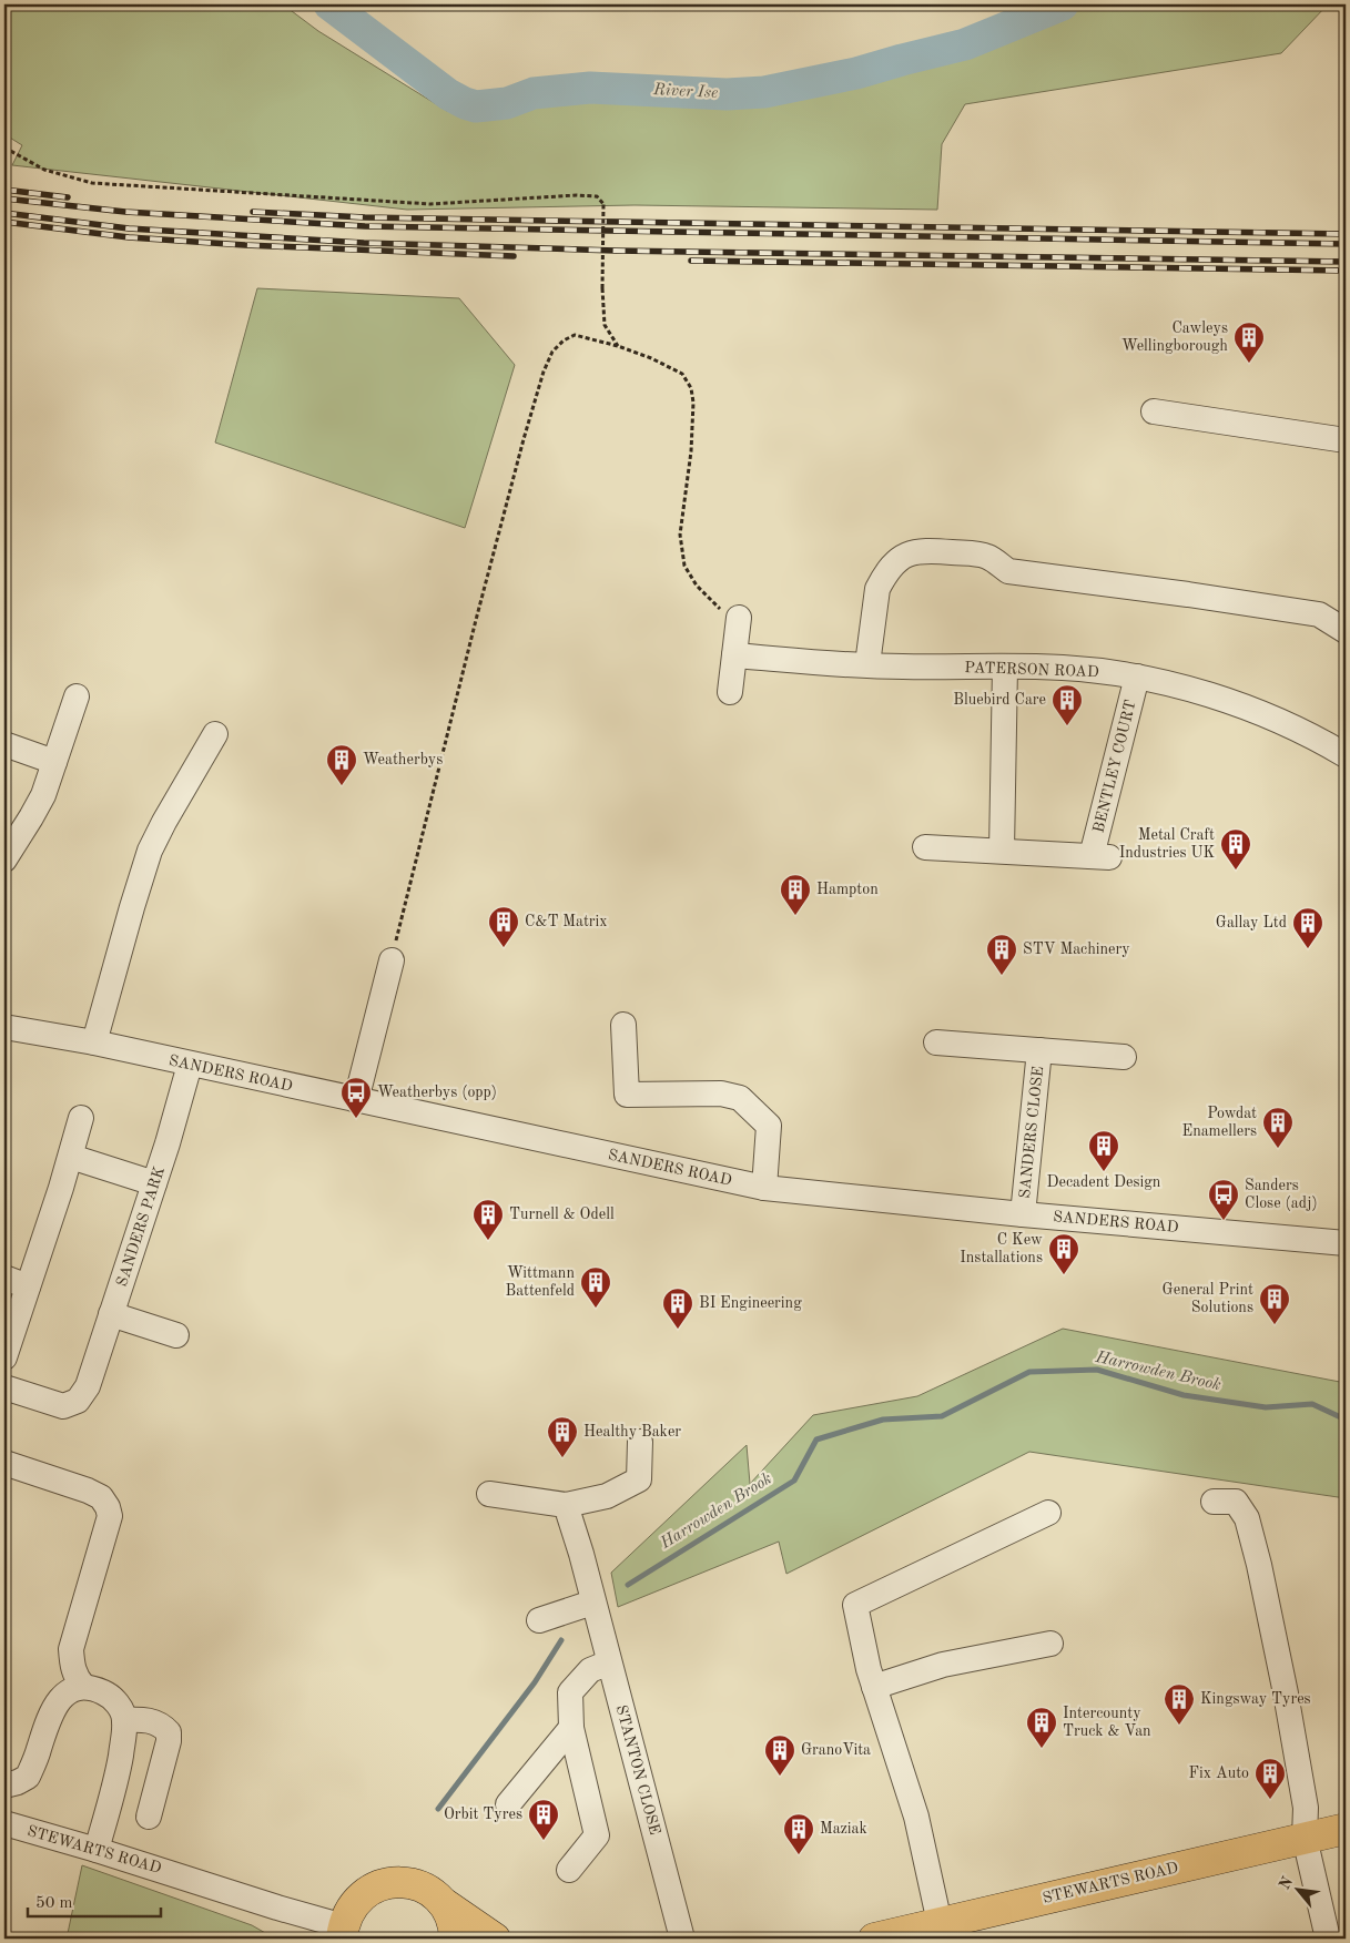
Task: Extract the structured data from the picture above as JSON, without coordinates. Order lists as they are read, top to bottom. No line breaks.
{"streets":{"main road":["STEWARTS ROAD"],"street":["PATERSON ROAD","BENTLEY COURT","SANDERS ROAD","SANDERS CLOSE","SANDERS PARK","STANTON CLOSE"]},"crossings":[["PATERSON ROAD","BENTLEY COURT"],["SANDERS ROAD","SANDERS CLOSE"],["SANDERS ROAD","SANDERS PARK"]],"water":["River Ise","Harrowden Brook"],"places":{"building":["Cawleys Wellingborough","Bluebird Care","Weatherbys","Metal Craft Industries UK","Hampton","C&T Matrix","Gallay Ltd","STV Machinery","Powdat Enamellers","Decadent Design","Turnell & Odell","C Kew Installations","Wittmann Battenfeld","General Print Solutions","BI Engineering","Healthy Baker","Kingsway Tyres","Intercounty Truck & Van","GranoVita","Fix Auto","Orbit Tyres","Maziak"],"bus stop":["Weatherbys (opp)","Sanders Close (adj)"]},"scale_bar":"50 m","north":"top left"}
